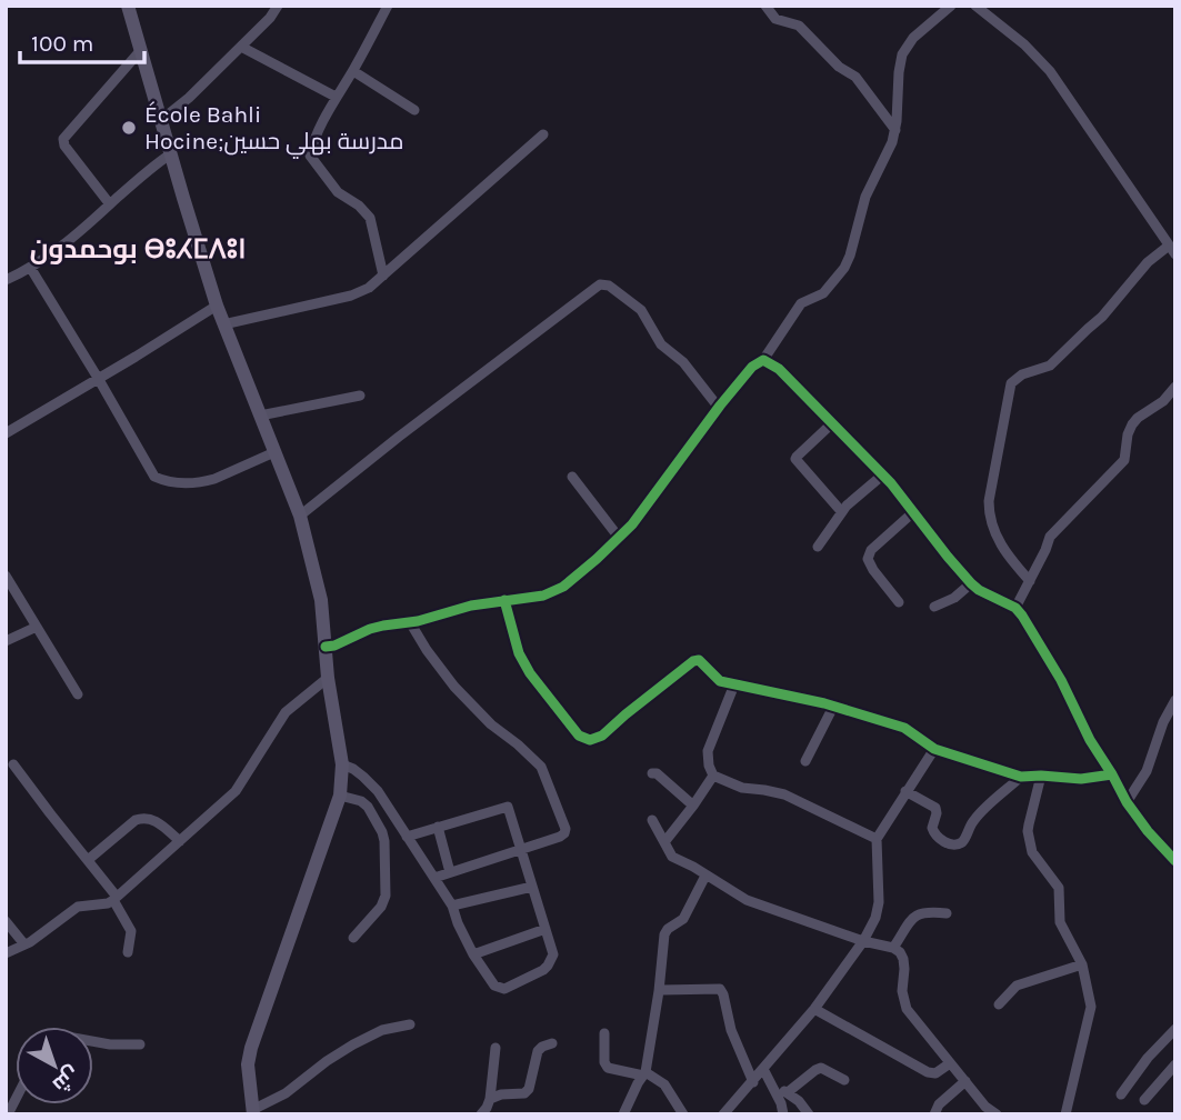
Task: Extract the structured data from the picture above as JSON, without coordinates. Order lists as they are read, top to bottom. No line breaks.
{"districts":["بوحمدون ⴱⵓⵃⵎⴷⵓⵏ"],"places":["École Bahli Hocine;مدرسة بهلي حسين"],"scale_bar":"100 m","north":"bottom right"}
